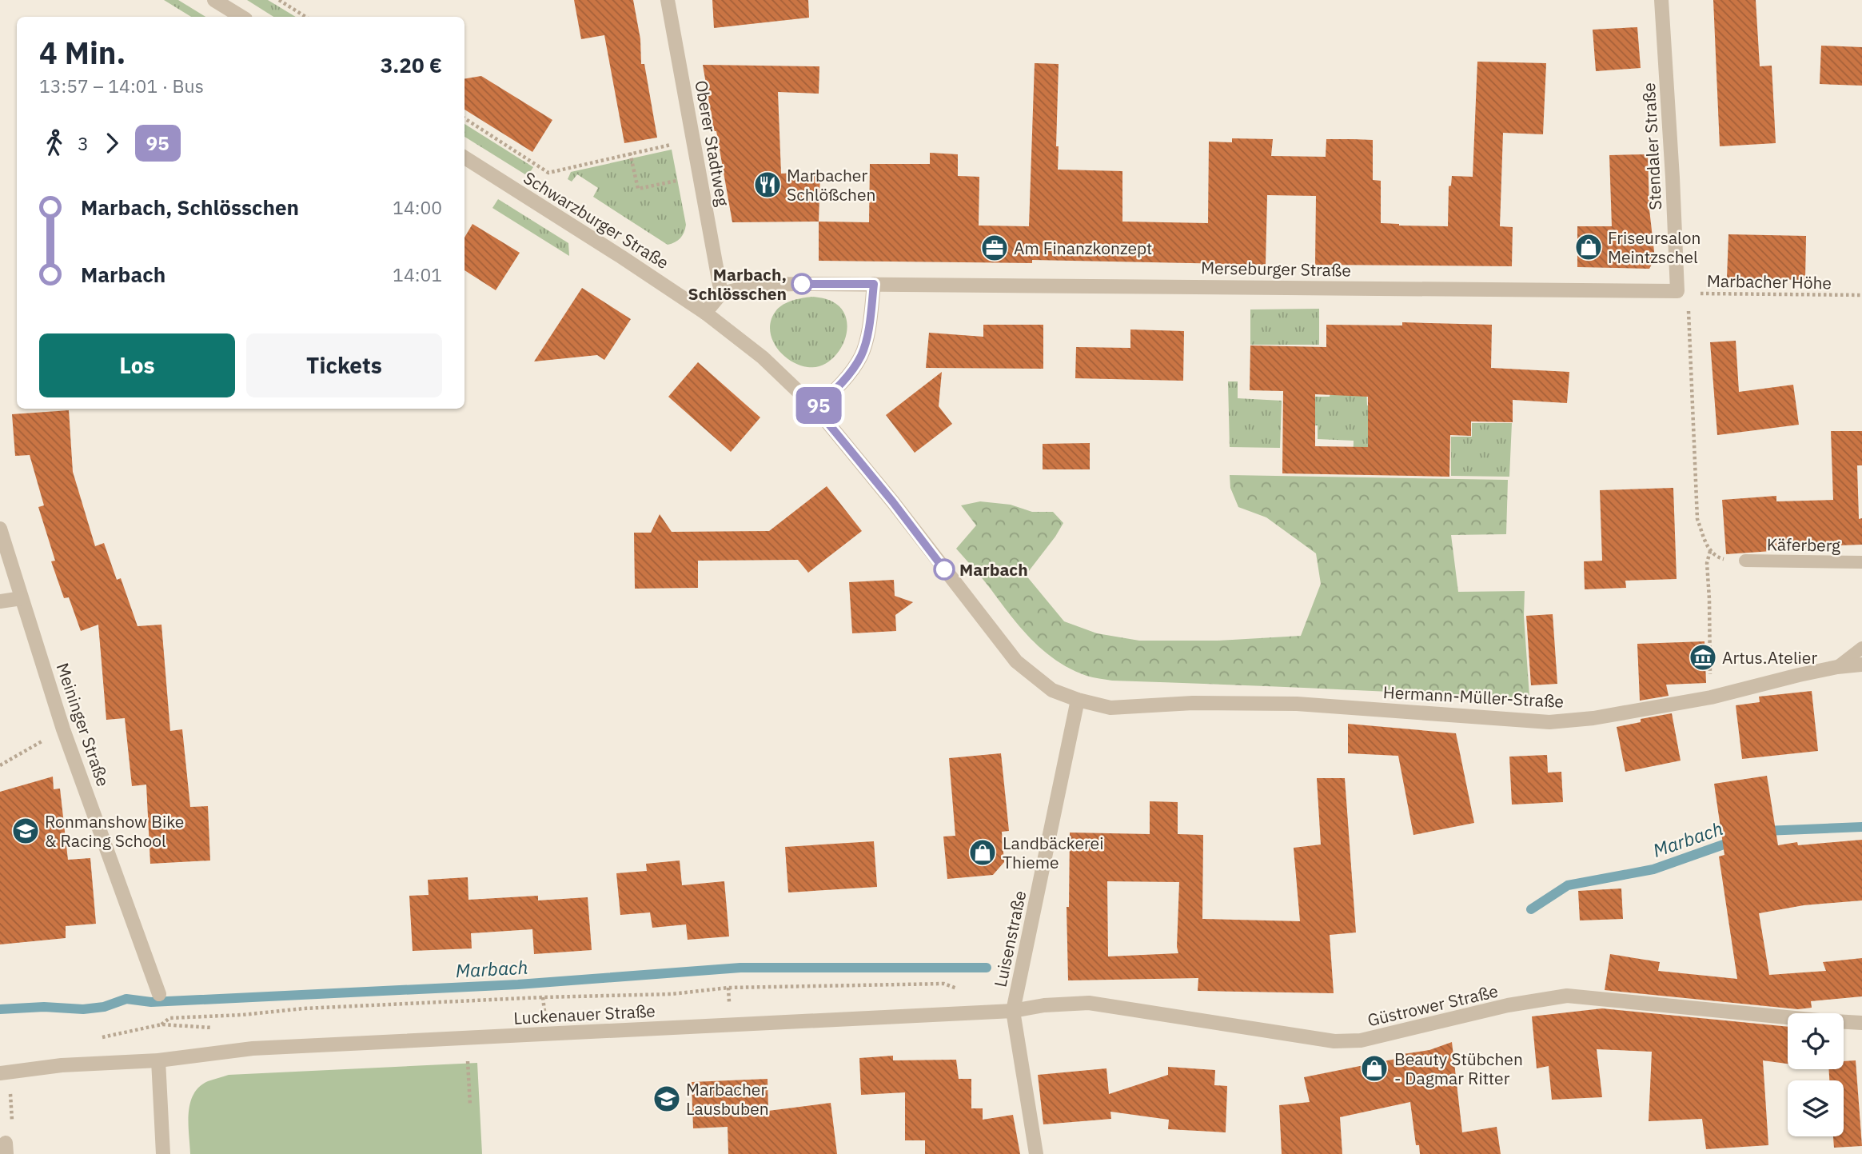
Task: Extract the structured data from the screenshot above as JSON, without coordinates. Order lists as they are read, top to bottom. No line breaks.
{"streets":{"street":["Oberer Stadtweg","Stendaler Straße","Schwarzburger Straße","Merseburger Straße","Hermann-Müller-Straße","Meininger Straße","Luisenstraße","Güstrower Straße","Luckenauer Straße"],"lane":["Käferberg"],"path":["Marbacher Höhe"]},"crossings":[["Oberer Stadtweg","Merseburger Straße"],["Stendaler Straße","Merseburger Straße"],["Stendaler Straße","Marbacher Höhe"],["Schwarzburger Straße","Hermann-Müller-Straße"],["Schwarzburger Straße","Luisenstraße"],["Merseburger Straße","Marbacher Höhe"],["Hermann-Müller-Straße","Luisenstraße"],["Luisenstraße","Güstrower Straße"],["Luisenstraße","Luckenauer Straße"],["Güstrower Straße","Luckenauer Straße"]],"water":["Marbach"],"places":{"restaurant":["Marbacher Schlößchen"],"shop":["Friseursalon Meintzschel","Landbäckerei Thieme","Beauty Stübchen - Dagmar Ritter"],"office":["Am Finanzkonzept"],"other":["Marbach, Schlösschen","Marbach"],"museum":["Artus.Atelier"],"school or university":["Ronmanshow Bike & Racing School","Marbacher Lausbuben"]},"lines":["bus line 95"],"page":{"on_map":"95","heading":["4 Min.","13:57 – 14:01 · Bus","3.20 €"],"legs":["3","95"],"list":[{"name":"Marbach, Schlösschen","value":"14:00"},{"name":"Marbach","value":"14:01"}],"buttons":["Los","Tickets"]}}
